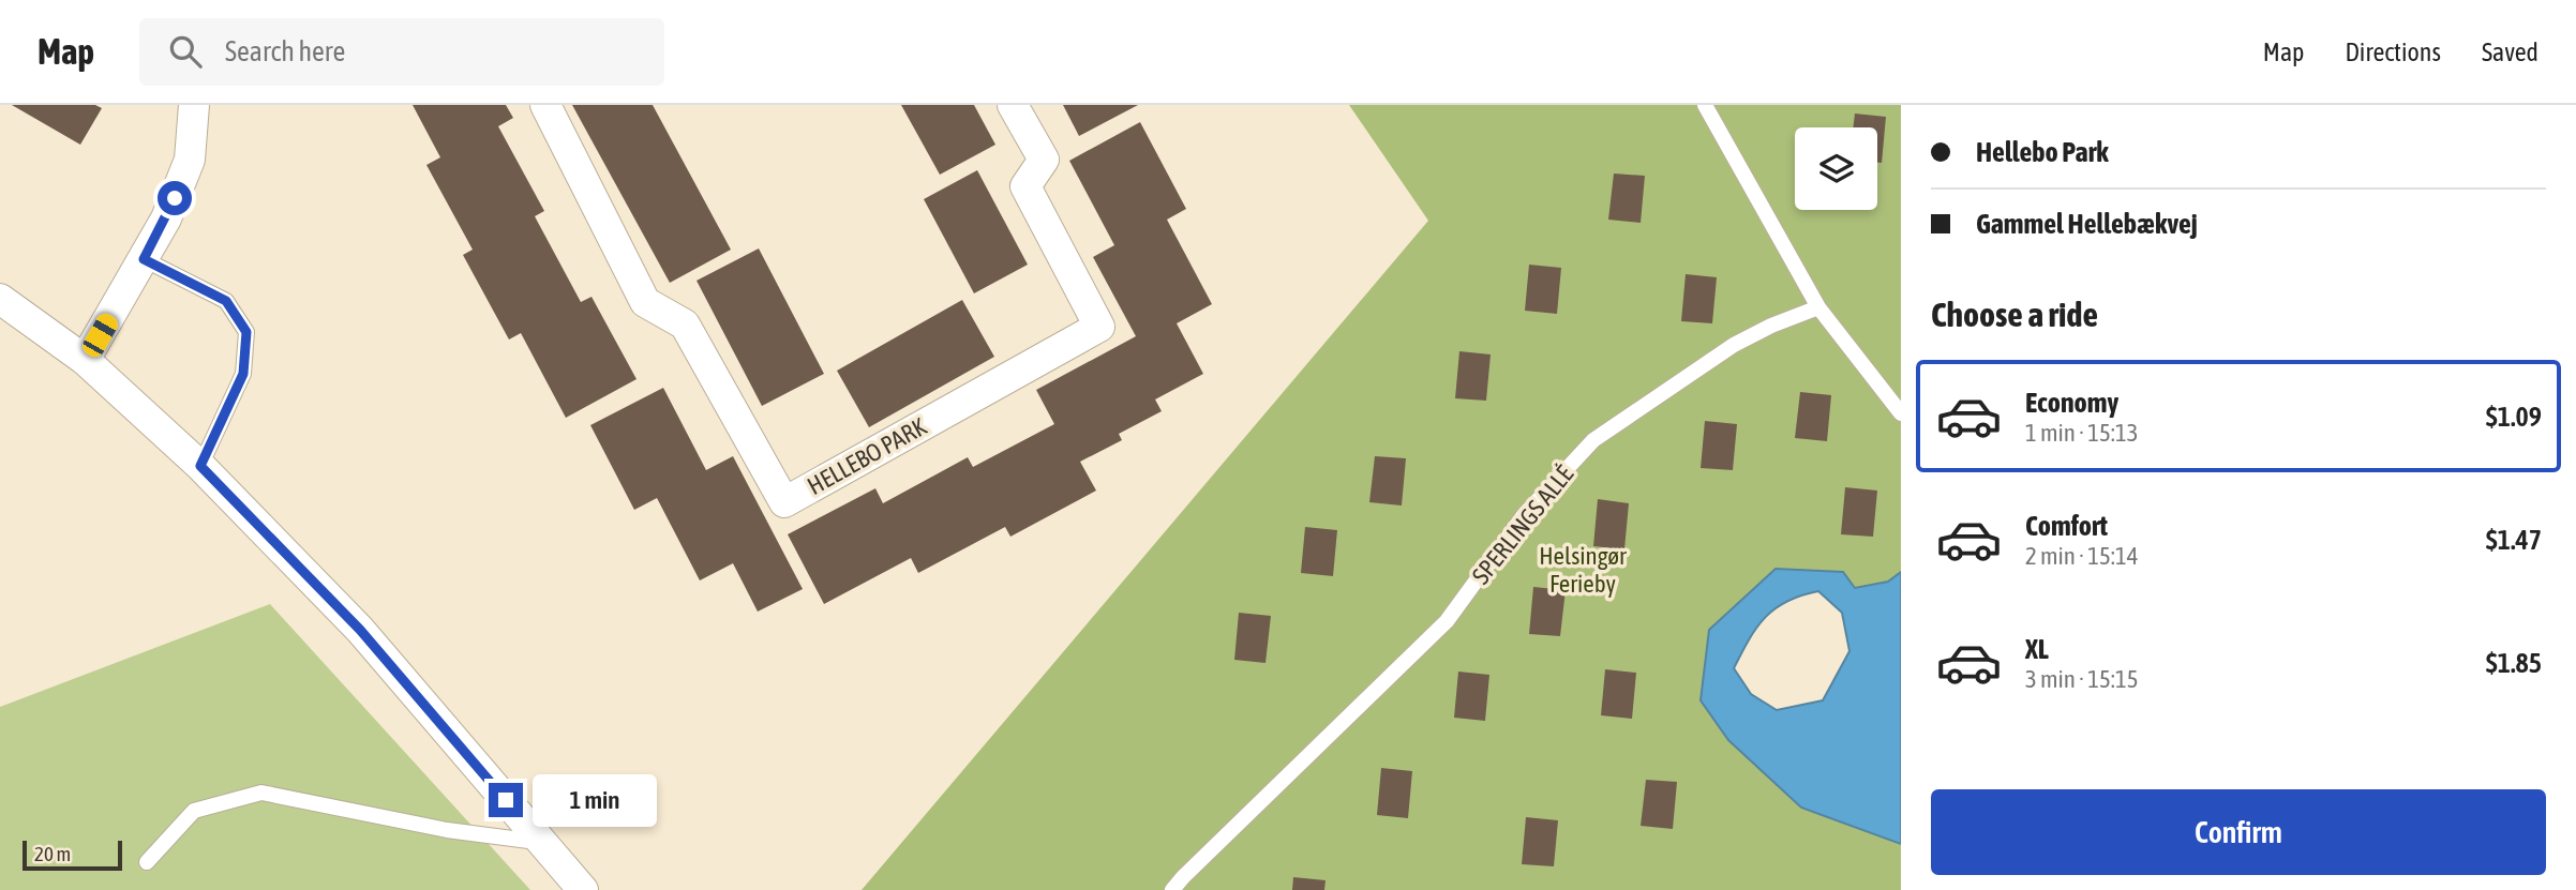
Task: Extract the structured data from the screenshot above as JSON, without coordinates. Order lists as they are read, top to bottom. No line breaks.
{"streets":{"street":["HELLEBO PARK"],"lane":["SPERLINGS ALLÉ"]},"parks":["Helsingør Ferieby"],"scale_bar":"20 m","page":{"header":"Map","search":"Search here","nav":["Map","Directions","Saved"],"banner":["Hellebo Park","Gammel Hellebækvej"],"heading":"Choose a ride","list":[{"name":"Economy","note":"1 min · 15:13","value":"$1.09"},{"name":"Comfort","note":"2 min · 15:14","value":"$1.47"},{"name":"XL","note":"3 min · 15:15","value":"$1.85"}],"bubble":"1 min","buttons":"Confirm","scale":"20 m"}}
